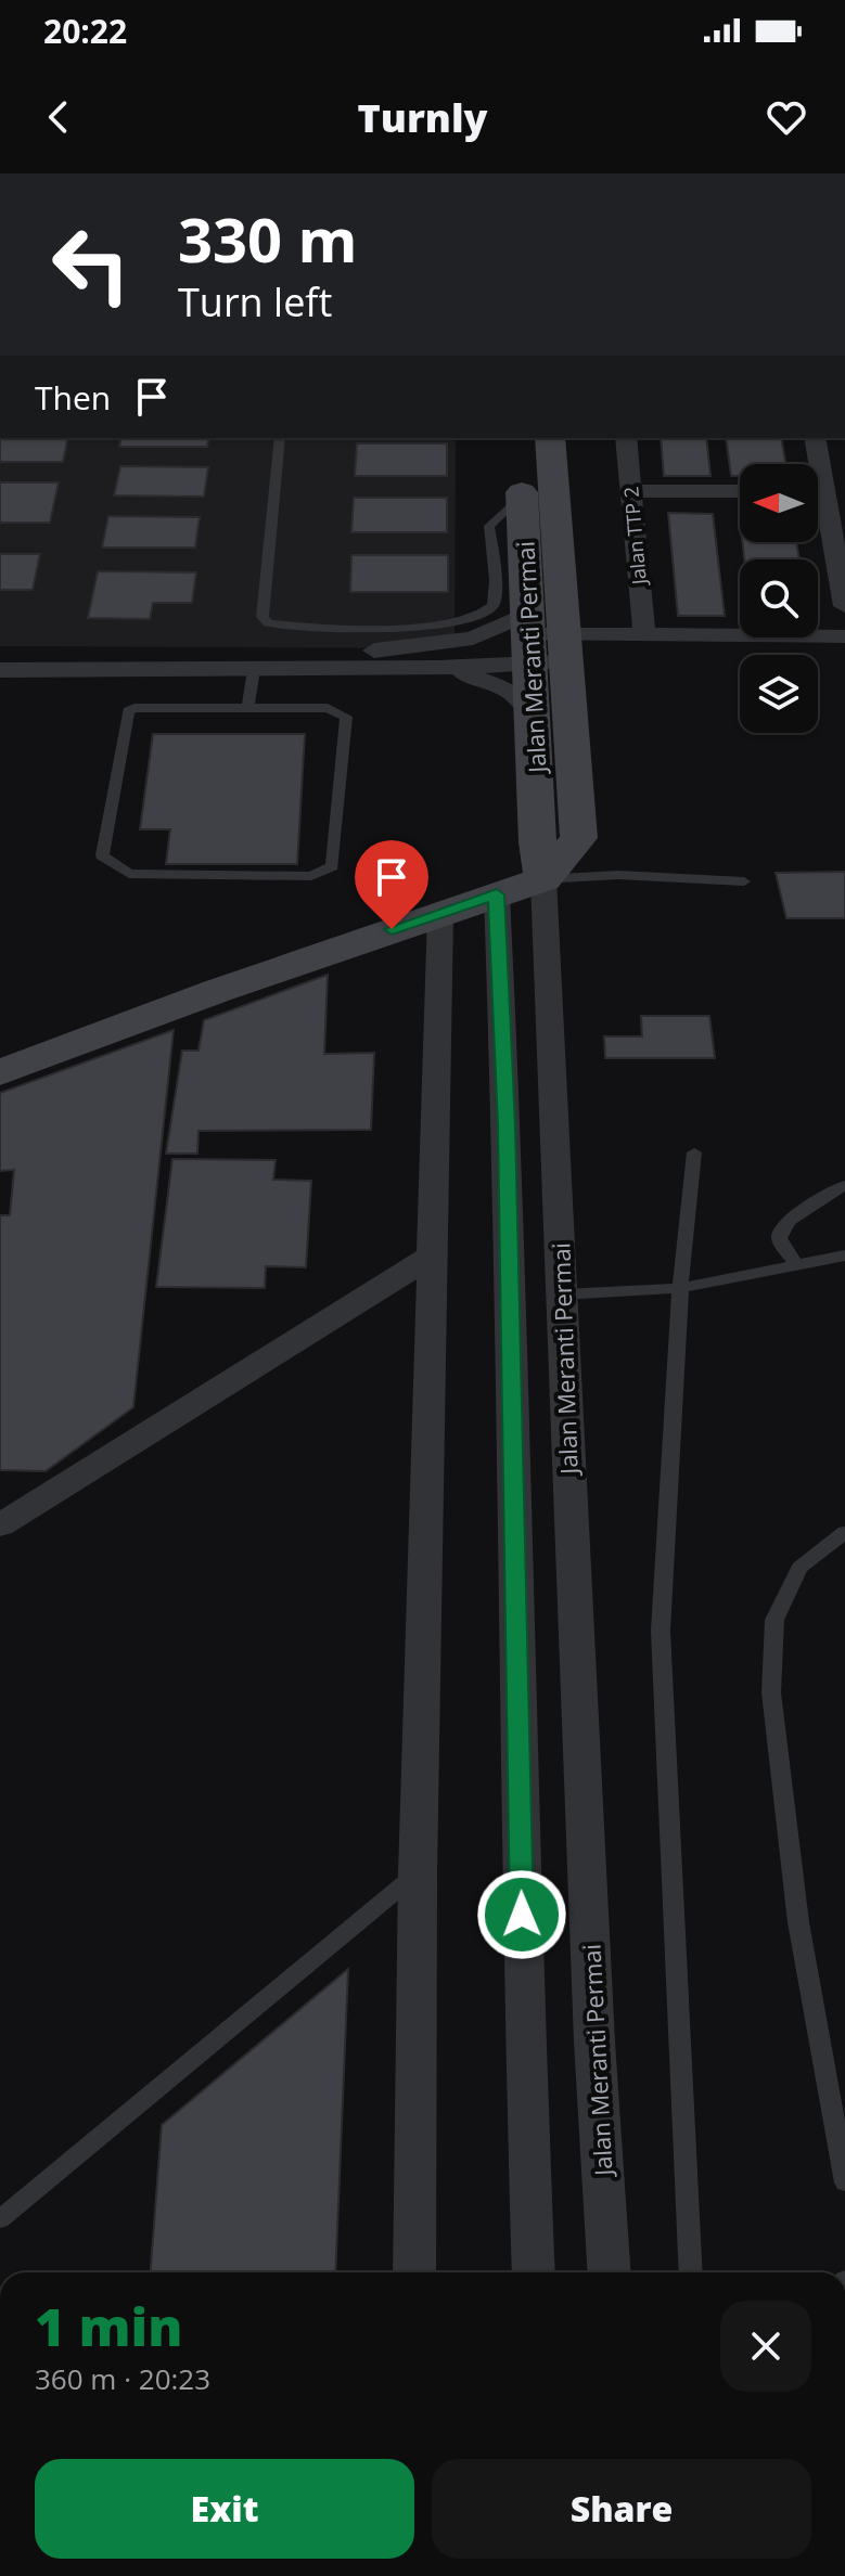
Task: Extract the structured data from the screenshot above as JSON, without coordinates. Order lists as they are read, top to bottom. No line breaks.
{"streets":{"street":["Jalan TTP 2","Jalan Meranti Permai"]},"north":"left","page":{"status":"20:22","header":"Turnly","turn":["330 m","Turn left"],"then":"Then","heading":["1 min","360 m · 20:23"],"buttons":["Exit","Share"]}}
